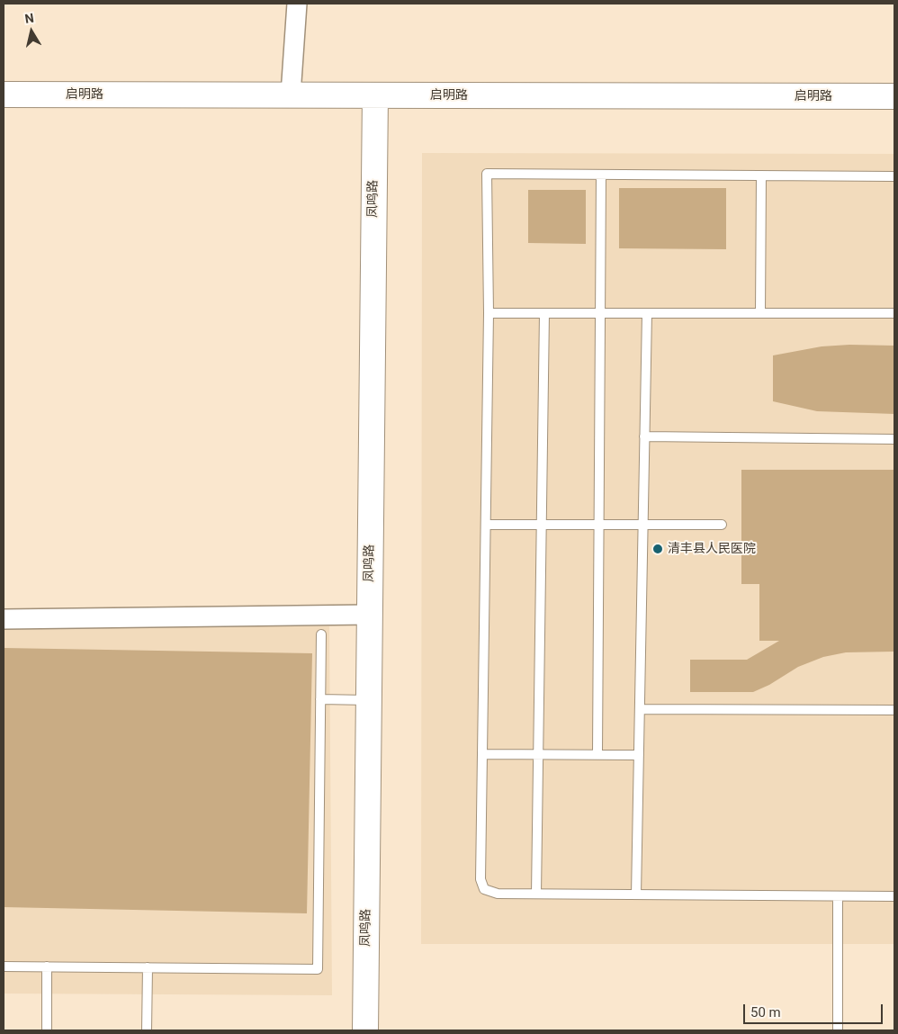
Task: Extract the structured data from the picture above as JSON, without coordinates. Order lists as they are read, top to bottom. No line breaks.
{"streets":{"street":["启明路","凤鸣路"]},"crossings":[["启明路","凤鸣路"]],"places":["清丰县人民医院"],"scale_bar":"50 m","north":"top"}
